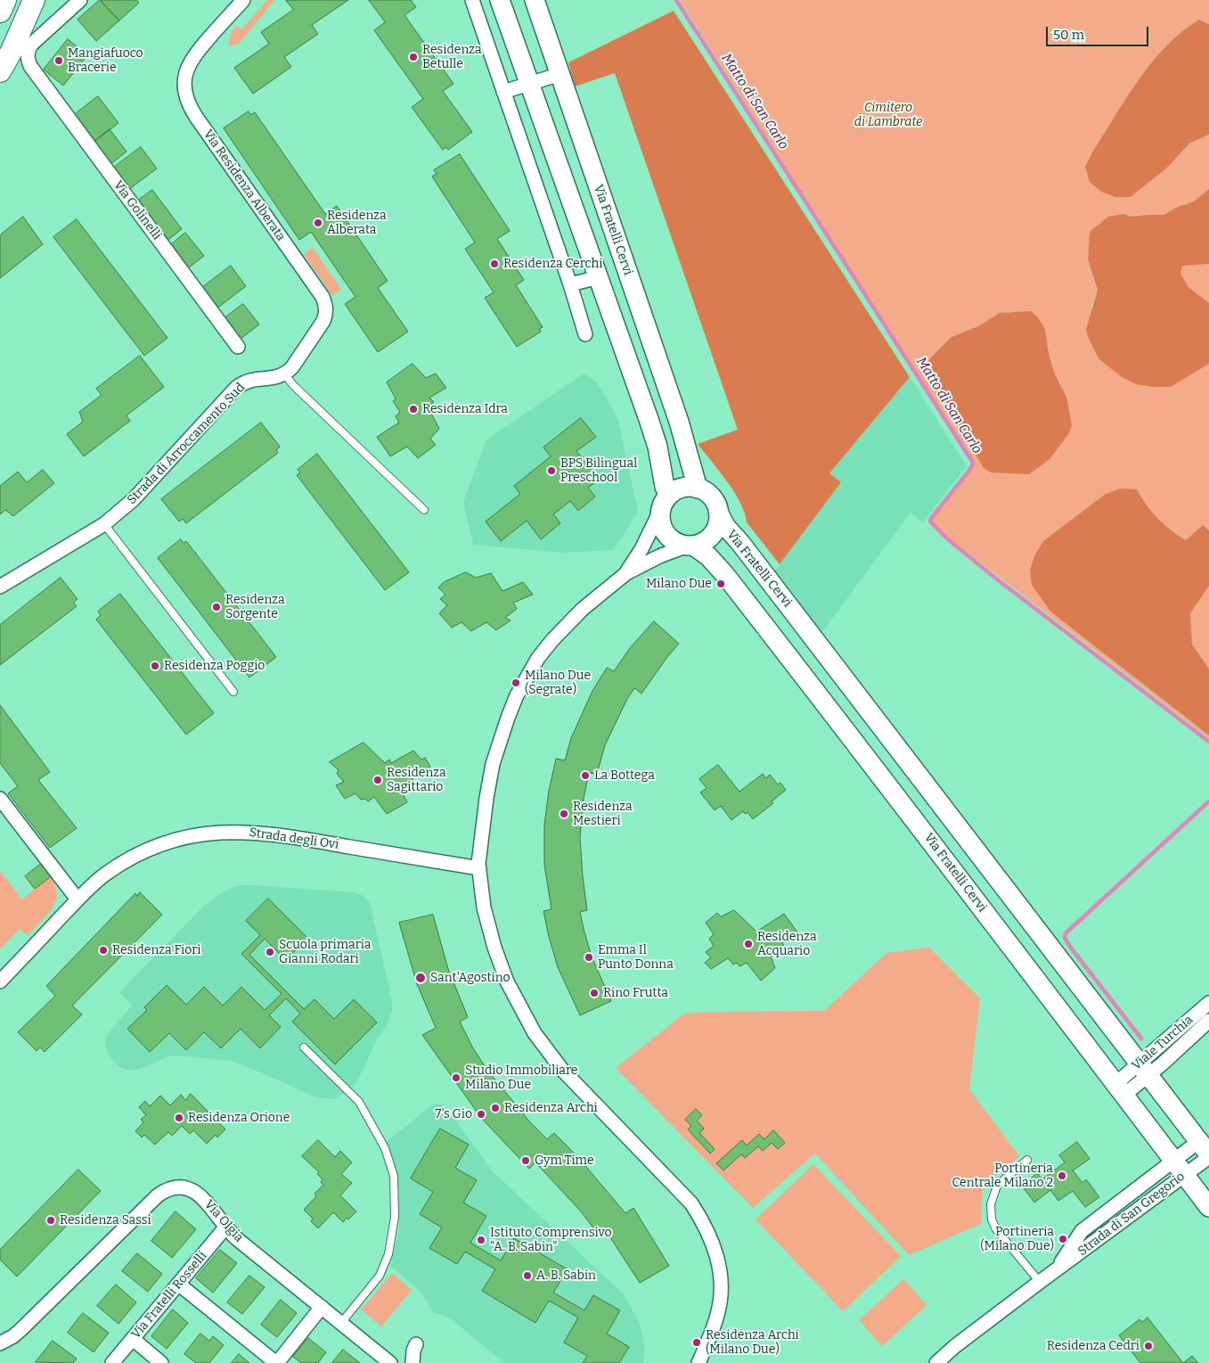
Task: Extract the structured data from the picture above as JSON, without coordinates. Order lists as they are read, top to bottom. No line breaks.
{"streets":{"street":["Via Residenza Alberata","Via Golinelli","Via Fratelli Cervi","Strada di Arroccamento Sud","Strada degli Ovi","Viale Turchia","Strada di San Gregorio","Via Olgia","Via Fratelli Rosselli"]},"crossings":[["Via Residenza Alberata","Strada di Arroccamento Sud"],["Via Fratelli Cervi","Viale Turchia"],["Via Fratelli Cervi","Strada di San Gregorio"],["Via Olgia","Via Fratelli Rosselli"]],"water":["Matto di San Carlo"],"parks":["Cimitero di Lambrate"],"places":["Residenza Betulle","Mangiafuoco Bracerie","Residenza Alberata","Residenza Cerchi","Residenza Idra","BPS Bilingual Preschool","Milano Due","Residenza Sorgente","Residenza Poggio","Milano Due (Segrate)","La Bottega","Residenza Sagittario","Residenza Mestieri","Residenza Acquario","Residenza Fiori","Scuola primaria Gianni Rodari","Emma Il Punto Donna","Sant'Agostino","Rino Frutta","Studio Immobiliare Milano Due","Residenza Archi","7's Gio","Residenza Orione","Gym Time","Portineria Centrale Milano 2","Residenza Sassi","Portineria (Milano Due)","Istituto Comprensivo \"A. B. Sabin\"","A. B. Sabin","Residenza Archi (Milano Due)","Residenza Cedri"],"scale_bar":"50 m"}
